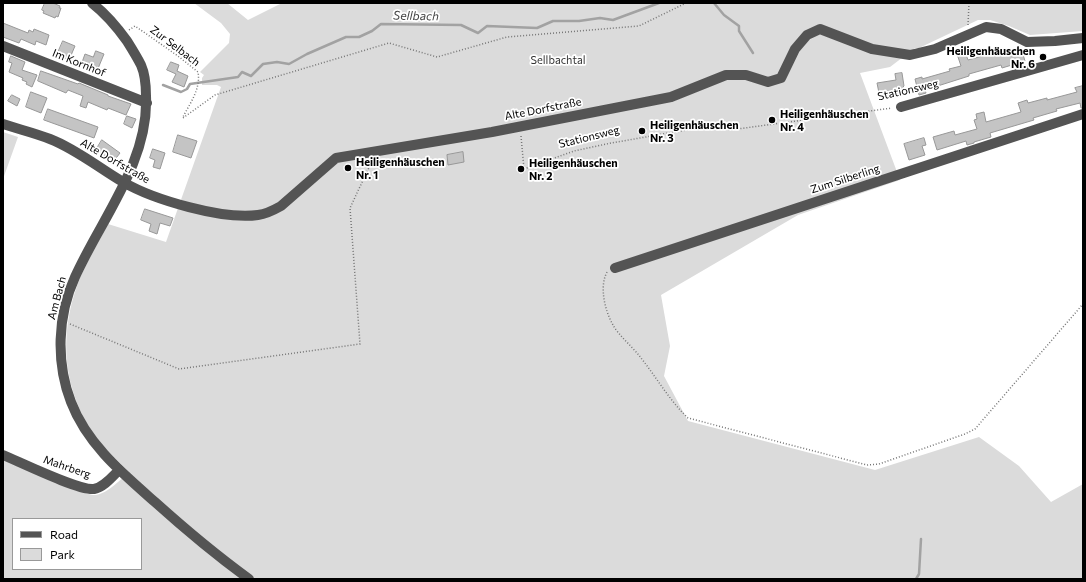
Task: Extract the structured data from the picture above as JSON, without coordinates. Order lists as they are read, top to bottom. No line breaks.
{"streets":{"street":["Im Kornhof","Stationsweg","Alte Dorfstraße","Zum Silberling","Am Bach","Mahrberg"],"path":["Zur Selbach"]},"crossings":[["Zur Selbach","Am Bach"],["Im Kornhof","Am Bach"],["Stationsweg","Alte Dorfstraße"],["Alte Dorfstraße","Am Bach"],["Am Bach","Mahrberg"]],"water":["Sellbach"],"parks":["Sellbachtal"],"places":["Heiligenhäuschen Nr. 6","Heiligenhäuschen Nr. 4","Heiligenhäuschen Nr. 3","Heiligenhäuschen Nr. 1","Heiligenhäuschen Nr. 2"],"legend":["Road","Park"]}
